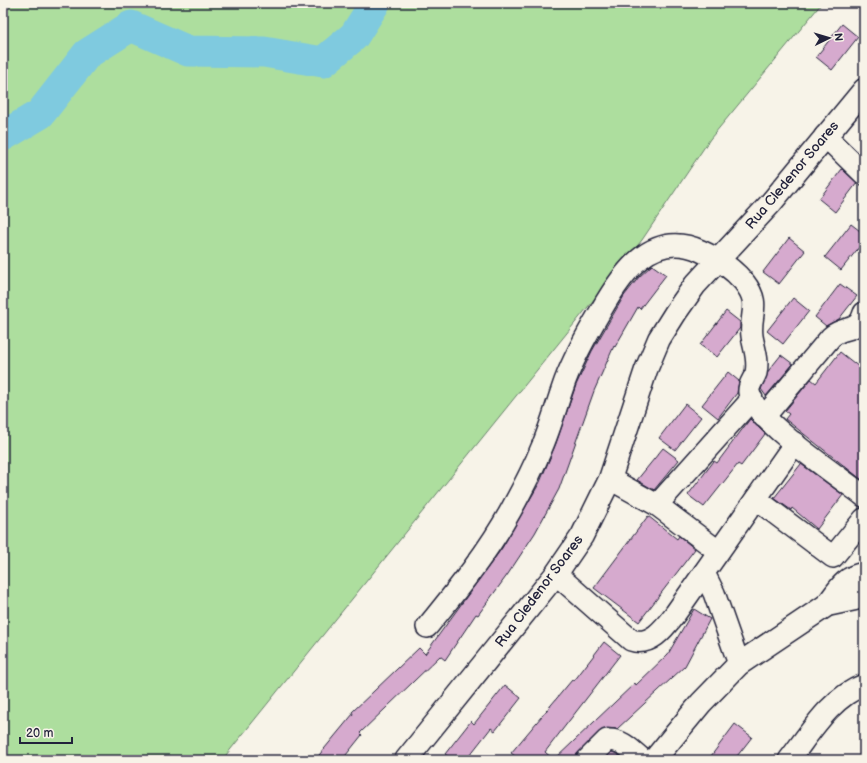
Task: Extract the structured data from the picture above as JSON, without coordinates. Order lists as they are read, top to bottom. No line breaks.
{"streets":{"street":["Rua Cledenor Soares"]},"scale_bar":"20 m","north":"right"}
